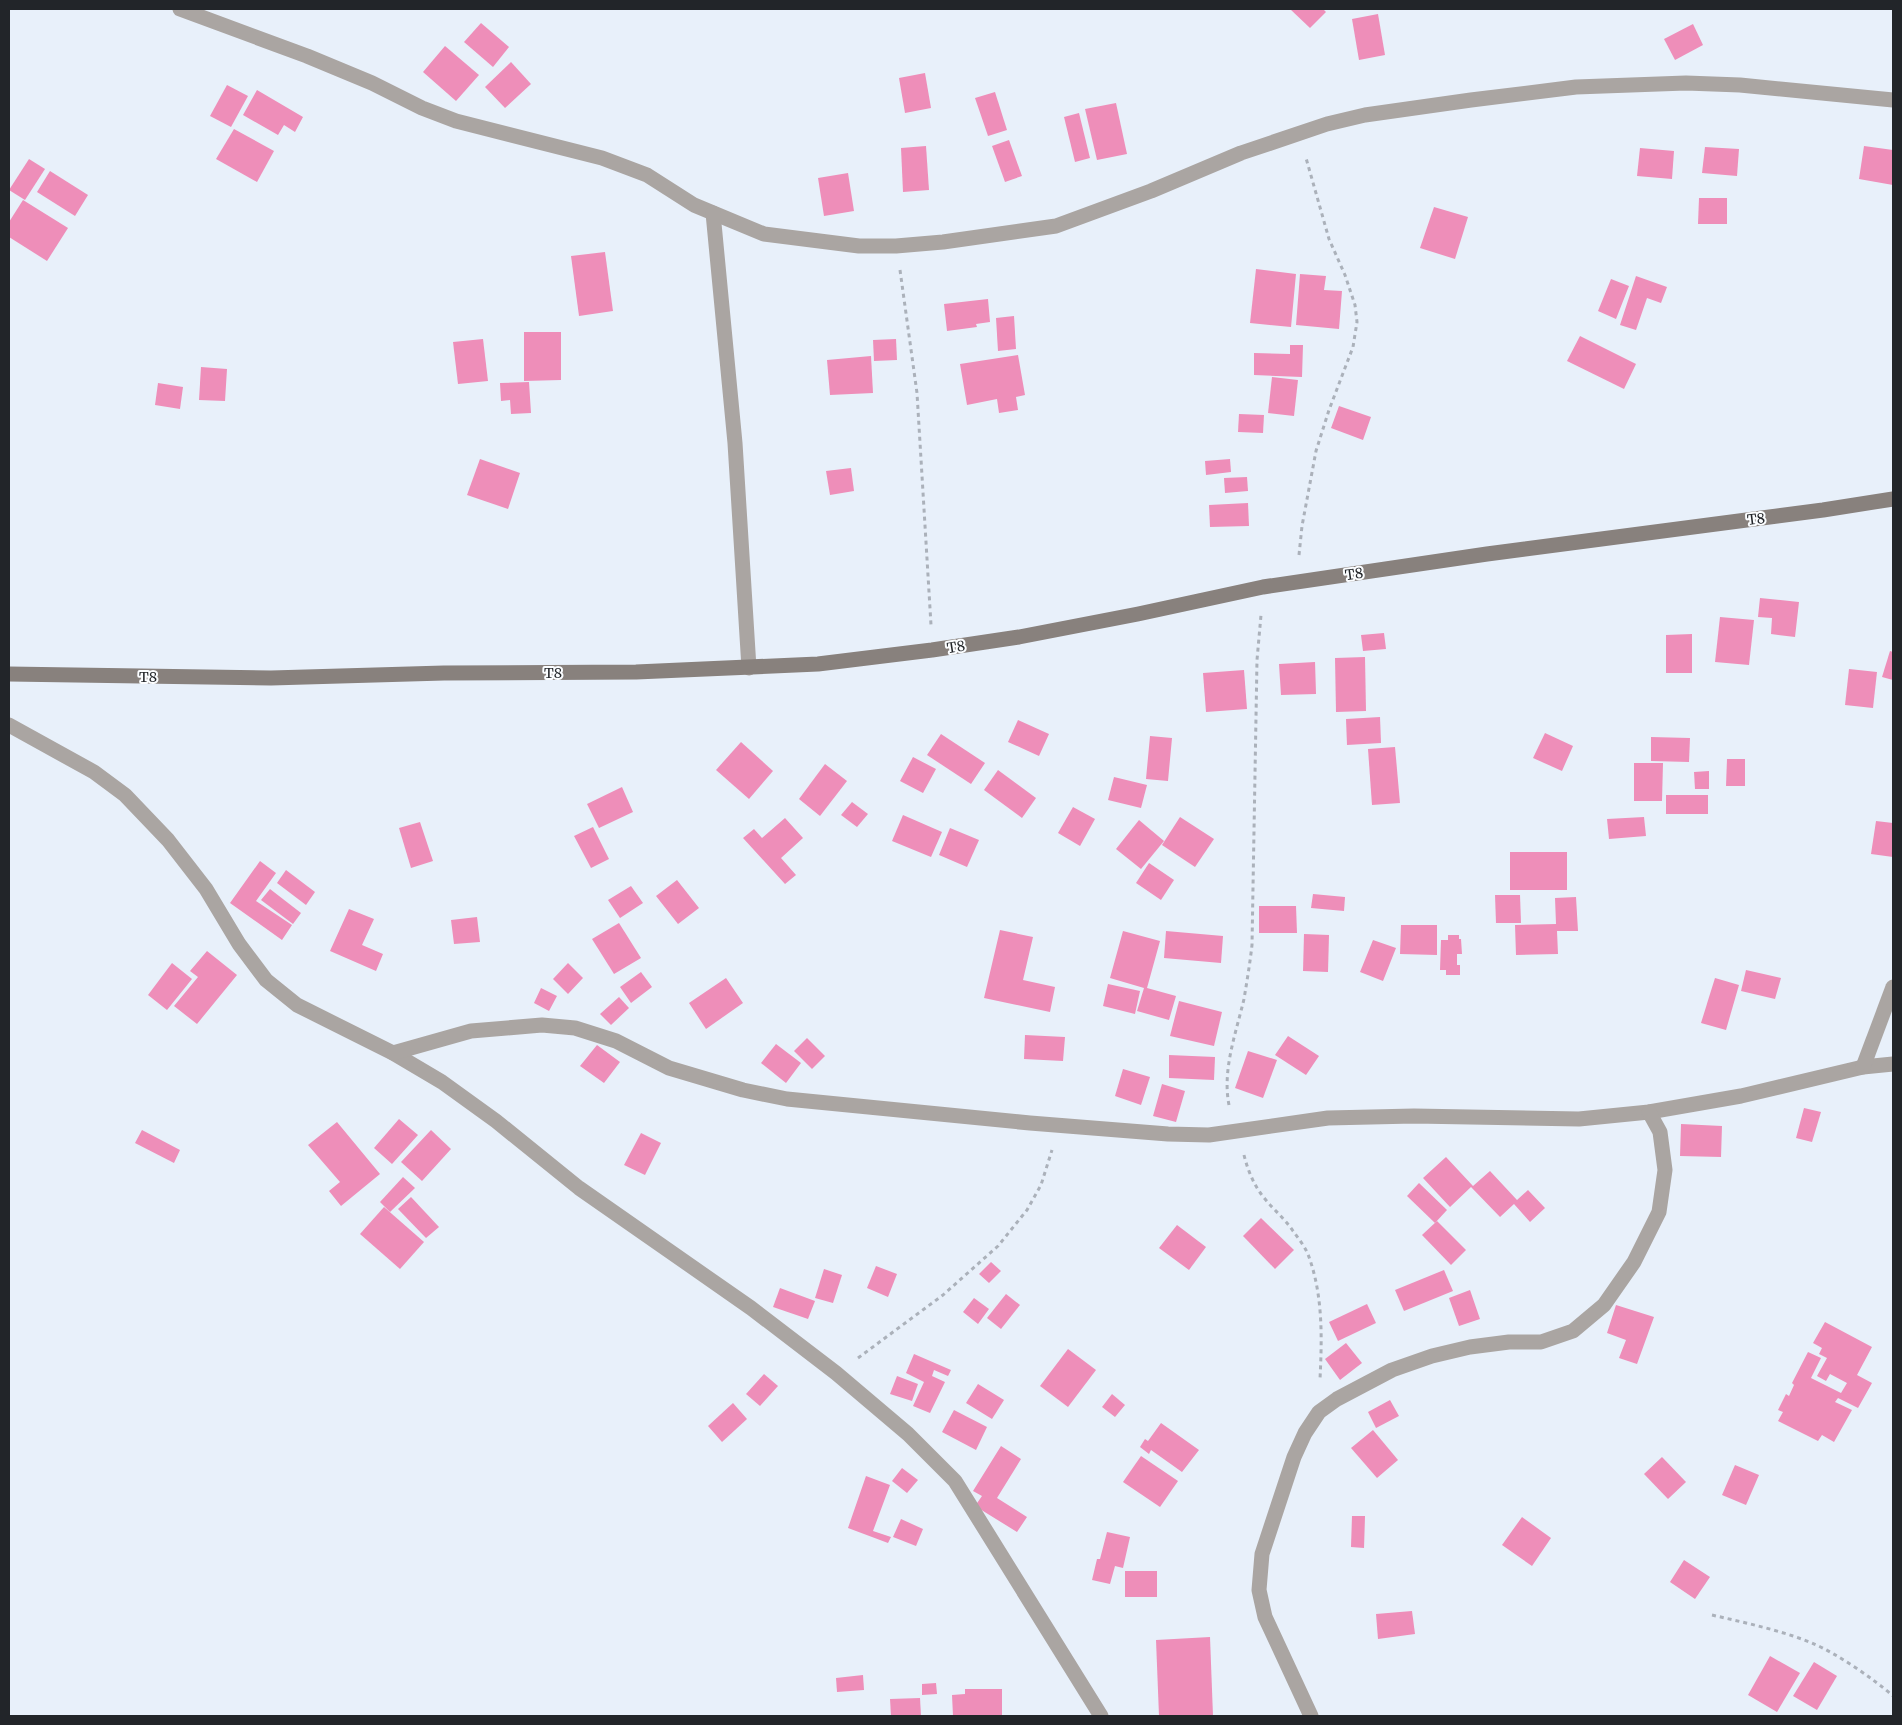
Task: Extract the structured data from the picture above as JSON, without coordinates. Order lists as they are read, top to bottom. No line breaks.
{"streets":{"street":["T8"]}}
